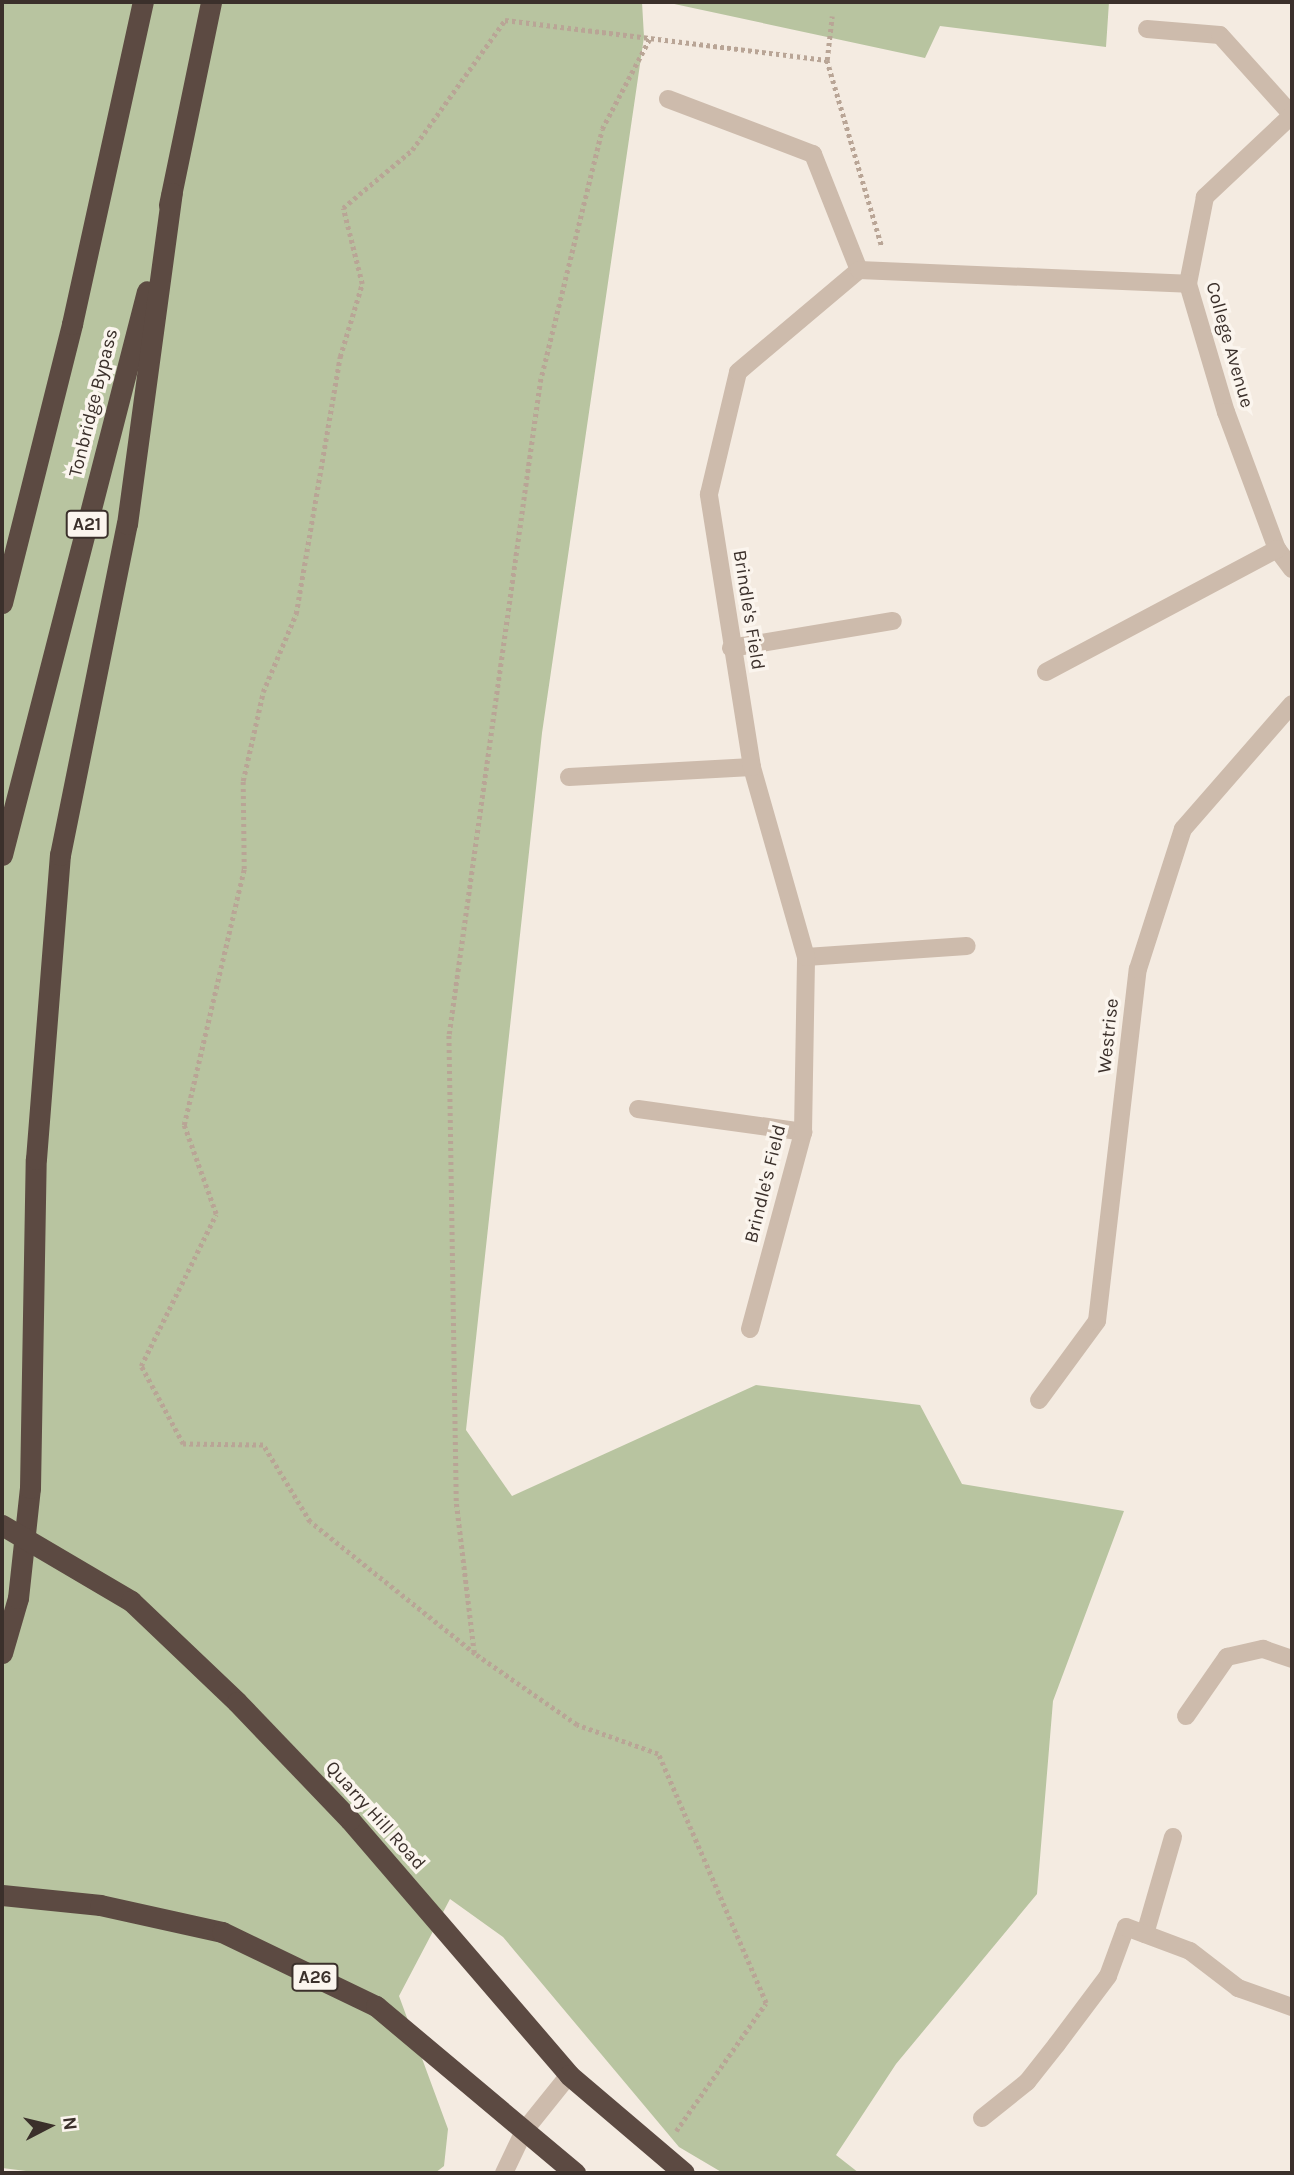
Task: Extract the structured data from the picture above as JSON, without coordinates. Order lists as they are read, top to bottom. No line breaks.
{"streets":{"highway":["Tonbridge Bypass","A21","Quarry Hill Road","A26"],"street":["College Avenue","Brindle's Field","Westrise"]},"north":"right"}
